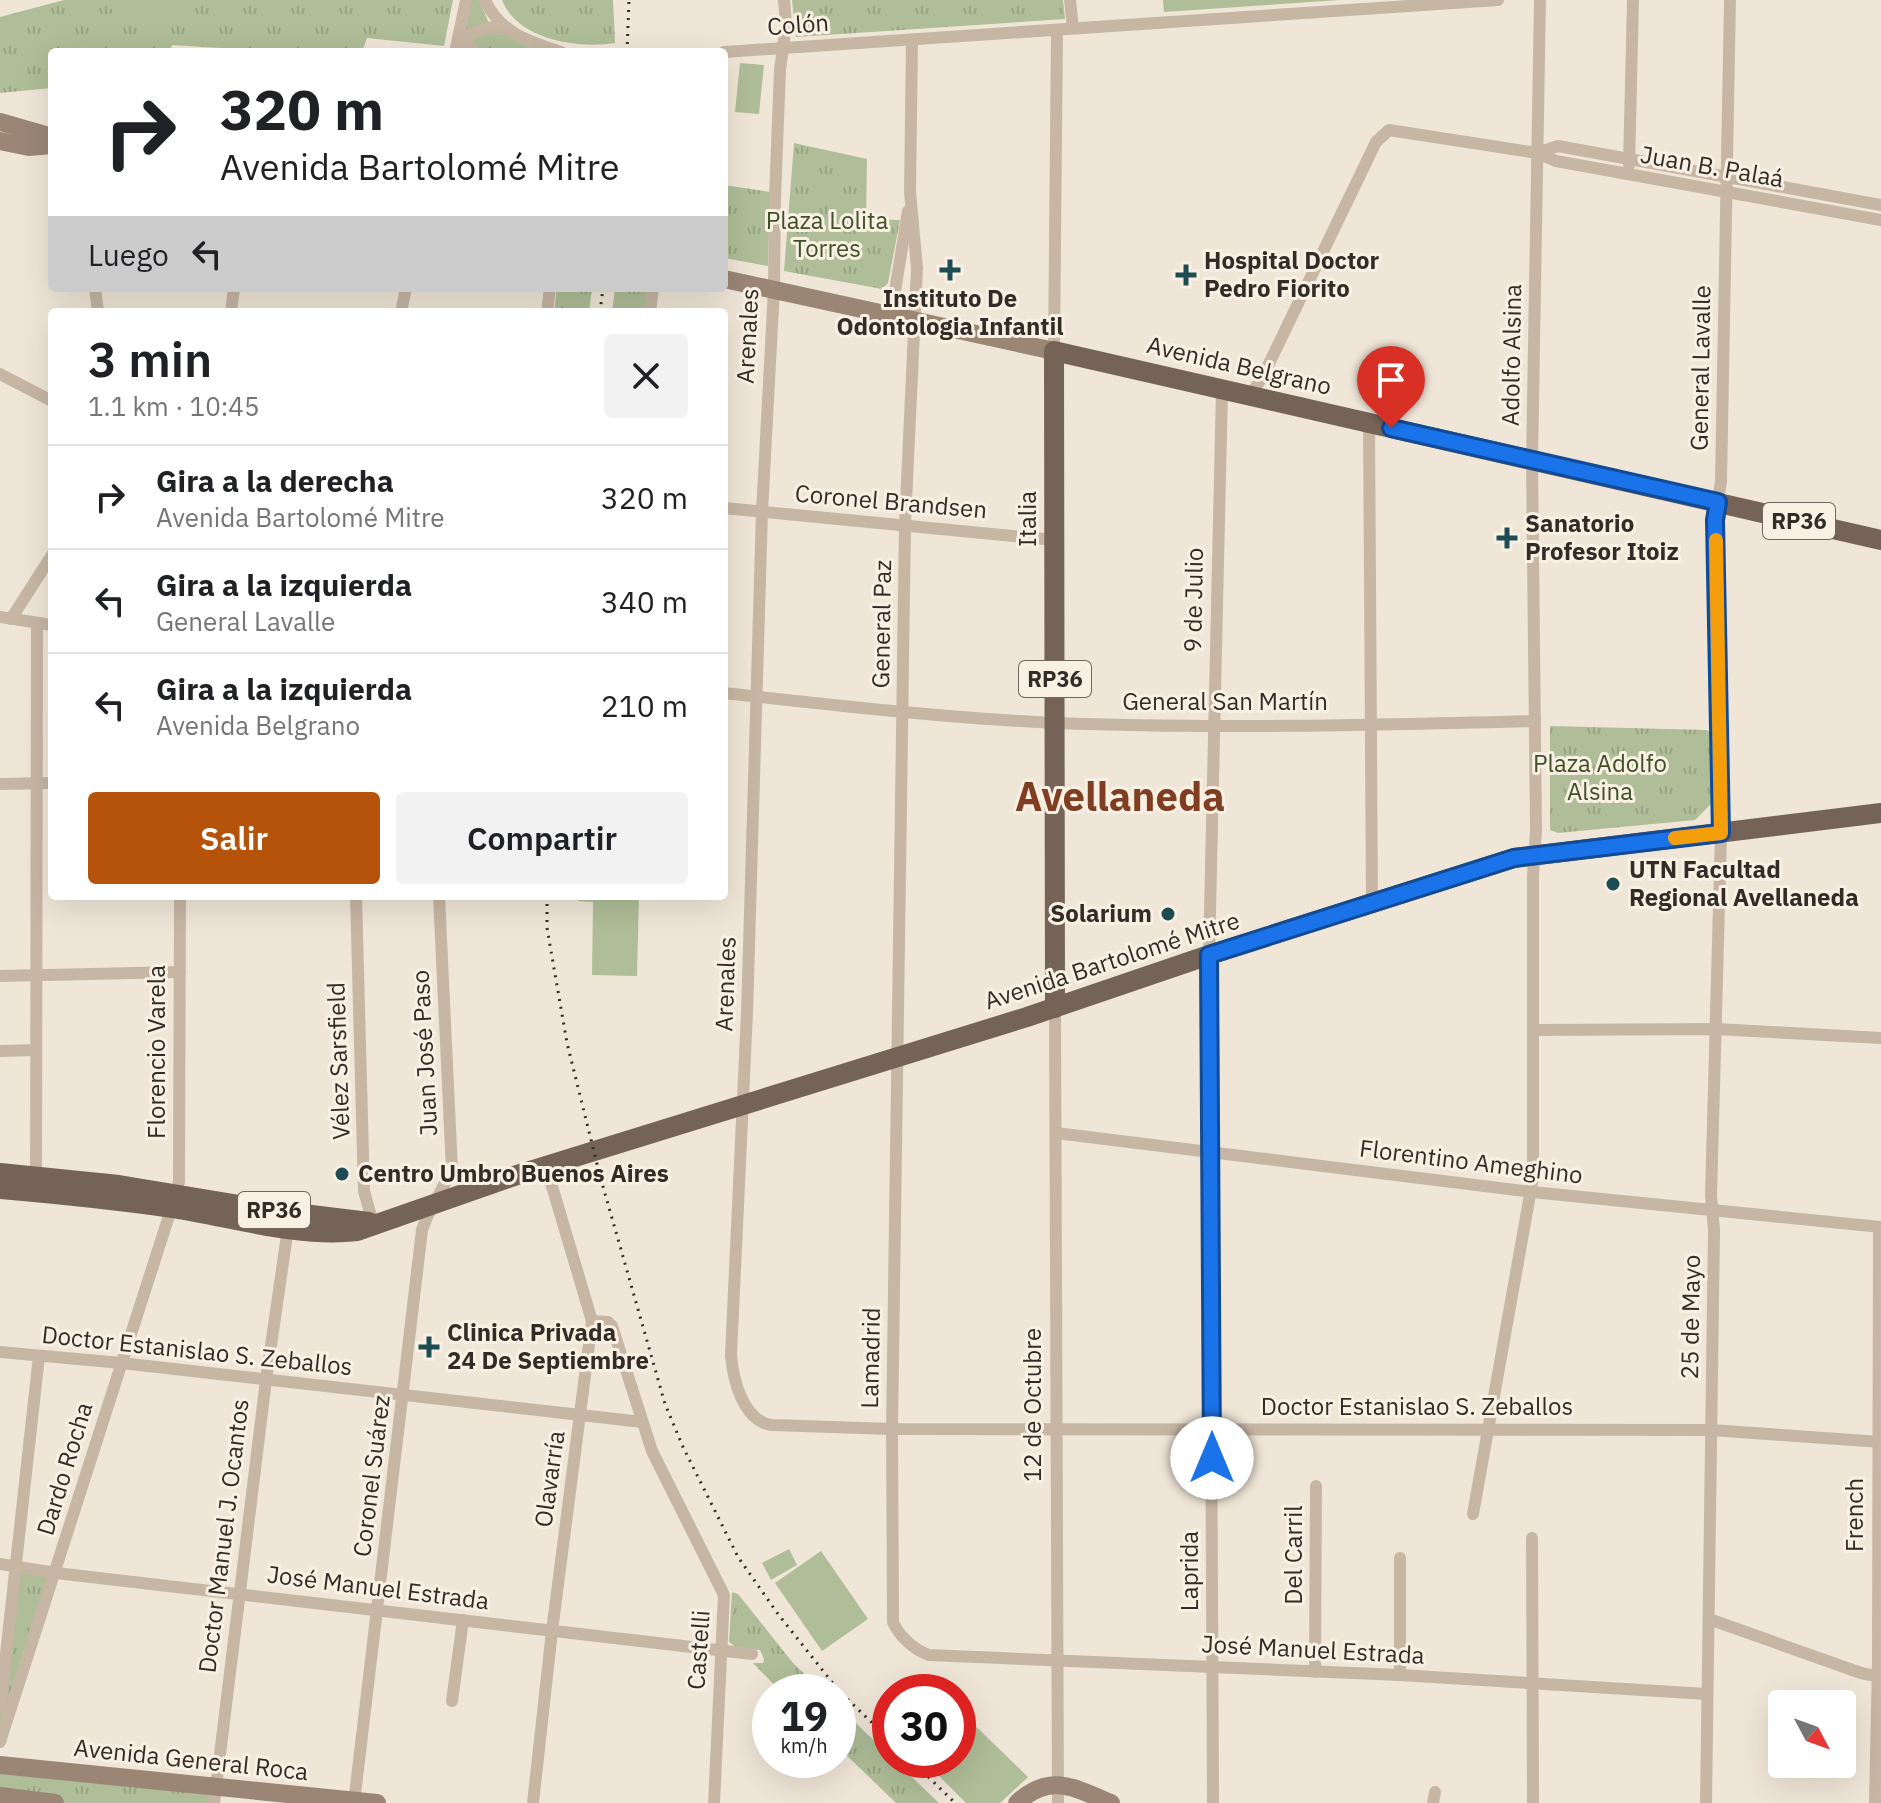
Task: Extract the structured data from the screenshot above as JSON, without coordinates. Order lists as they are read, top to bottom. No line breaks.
{"streets":{"main road":["Avenida Belgrano","Italia","RP36","Avenida Bartolomé Mitre","Avenida General Roca"],"street":["Colón","Juan B. Palaá","Arenales","Adolfo Alsina","General Lavalle","Coronel Brandsen","9 de Julio","General Paz","General San Martín","Florencio Varela","Juan José Paso","Vélez Sarsfield","Florentino Ameghino","25 de Mayo","Doctor Estanislao S. Zeballos","Lamadrid","12 de Octubre","Dardo Rocha","Coronel Suárez","Olavarría","French","Doctor Manuel J. Ocantos","Del Carril","Laprida","José Manuel Estrada","Castelli"]},"crossings":[["Colón","Arenales"],["Colón","Italia"],["Colón","General Paz"],["Juan B. Palaá","Adolfo Alsina"],["Juan B. Palaá","Avenida Belgrano"],["Juan B. Palaá","General Lavalle"],["Arenales","Avenida Belgrano"],["Arenales","Coronel Brandsen"],["Arenales","General San Martín"],["Arenales","Avenida Bartolomé Mitre"],["Arenales","Doctor Estanislao S. Zeballos"],["Adolfo Alsina","Avenida Belgrano"],["Adolfo Alsina","General San Martín"],["Adolfo Alsina","Avenida Bartolomé Mitre"],["Adolfo Alsina","Florentino Ameghino"],["Adolfo Alsina","Doctor Estanislao S. Zeballos"],["Avenida Belgrano","General Lavalle"],["Avenida Belgrano","Italia"],["Avenida Belgrano","9 de Julio"],["Avenida Belgrano","General Paz"],["General Lavalle","Avenida Bartolomé Mitre"],["General Lavalle","25 de Mayo"],["Coronel Brandsen","Italia"],["Coronel Brandsen","General Paz"],["Italia","General San Martín"],["Italia","Avenida Bartolomé Mitre"],["Italia","12 de Octubre"],["9 de Julio","General San Martín"],["9 de Julio","Avenida Bartolomé Mitre"],["9 de Julio","Laprida"],["General Paz","General San Martín"],["General Paz","Avenida Bartolomé Mitre"],["General Paz","Lamadrid"],["Avenida Bartolomé Mitre","Florencio Varela"],["Avenida Bartolomé Mitre","Juan José Paso"],["Avenida Bartolomé Mitre","Vélez Sarsfield"],["Avenida Bartolomé Mitre","25 de Mayo"],["Avenida Bartolomé Mitre","Doctor Estanislao S. Zeballos"],["Avenida Bartolomé Mitre","Lamadrid"],["Avenida Bartolomé Mitre","12 de Octubre"],["Avenida Bartolomé Mitre","Dardo Rocha"],["Avenida Bartolomé Mitre","Coronel Suárez"],["Avenida Bartolomé Mitre","Olavarría"],["Avenida Bartolomé Mitre","Doctor Manuel J. Ocantos"],["Avenida Bartolomé Mitre","Laprida"],["Florencio Varela","Dardo Rocha"],["Juan José Paso","Coronel Suárez"],["Florentino Ameghino","25 de Mayo"],["Florentino Ameghino","12 de Octubre"],["Florentino Ameghino","French"],["Florentino Ameghino","Laprida"],["25 de Mayo","Doctor Estanislao S. Zeballos"],["25 de Mayo","José Manuel Estrada"],["Doctor Estanislao S. Zeballos","Lamadrid"],["Doctor Estanislao S. Zeballos","12 de Octubre"],["Doctor Estanislao S. Zeballos","Dardo Rocha"],["Doctor Estanislao S. Zeballos","Coronel Suárez"],["Doctor Estanislao S. Zeballos","Olavarría"],["Doctor Estanislao S. Zeballos","French"],["Doctor Estanislao S. Zeballos","Doctor Manuel J. Ocantos"],["Doctor Estanislao S. Zeballos","Laprida"],["Doctor Estanislao S. Zeballos","Castelli"],["Lamadrid","José Manuel Estrada"],["12 de Octubre","José Manuel Estrada"],["Dardo Rocha","José Manuel Estrada"],["Coronel Suárez","José Manuel Estrada"],["Coronel Suárez","Avenida General Roca"],["Olavarría","José Manuel Estrada"],["Olavarría","Castelli"],["Doctor Manuel J. Ocantos","José Manuel Estrada"],["Doctor Manuel J. Ocantos","Avenida General Roca"],["Del Carril","José Manuel Estrada"],["Laprida","José Manuel Estrada"],["José Manuel Estrada","Castelli"]],"districts":["Avellaneda"],"parks":["Plaza Lolita Torres","Plaza Adolfo Alsina"],"places":{"health":["Instituto De Odontologia Infantil","Hospital Doctor Pedro Fiorito","Sanatorio Profesor Itoiz","Clinica Privada 24 De Septiembre"],"other":["UTN Facultad Regional Avellaneda","Solarium","Centro Umbro Buenos Aires"]},"north":"bottom right","page":{"turn":["320 m","Avenida Bartolomé Mitre"],"then":"Luego","heading":["3 min","1.1 km · 10:45"],"list":[{"name":"Gira a la derecha","note":"Avenida Bartolomé Mitre","value":"320 m"},{"name":"Gira a la izquierda","note":"General Lavalle","value":"340 m"},{"name":"Gira a la izquierda","note":"Avenida Belgrano","value":"210 m"}],"buttons":["Salir","Compartir"],"speed":"19 km/h","limit":"30"}}
